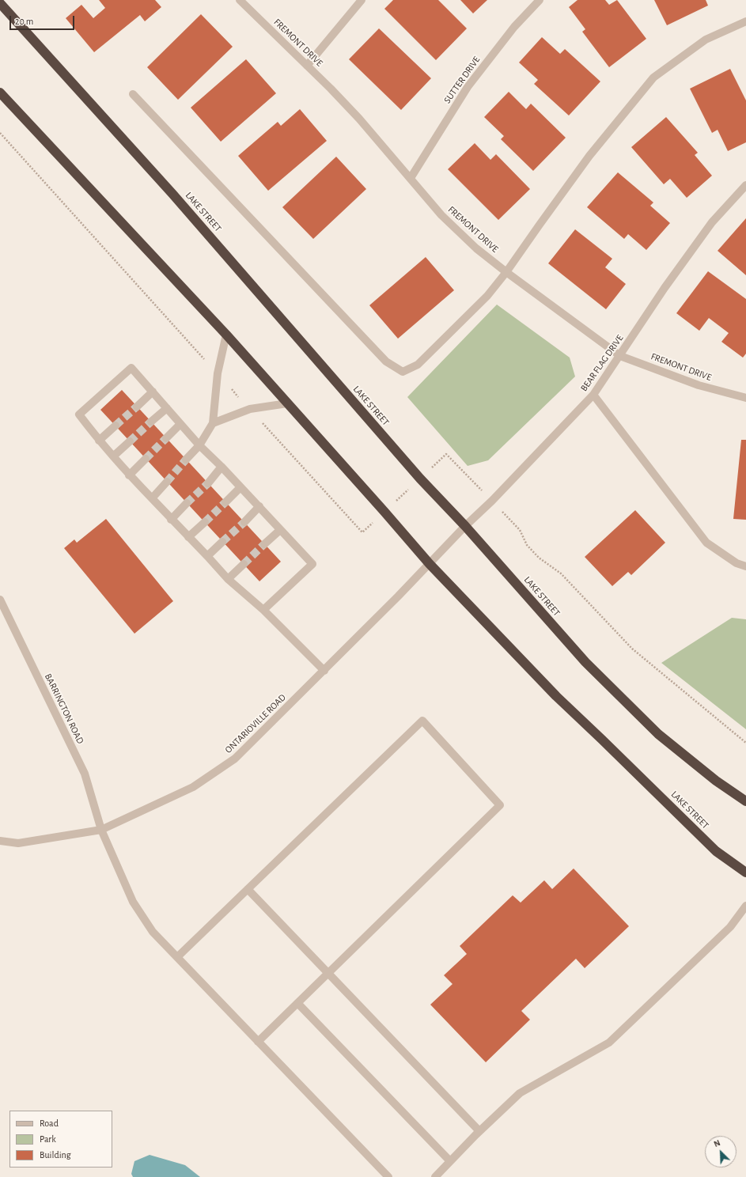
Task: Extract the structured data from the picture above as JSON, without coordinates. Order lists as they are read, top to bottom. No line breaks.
{"streets":{"highway":["LAKE STREET"],"street":["FREMONT DRIVE","SUTTER DRIVE","BEAR FLAG DRIVE","BARRINGTON ROAD","ONTARIOVILLE ROAD"]},"crossings":[["FREMONT DRIVE","SUTTER DRIVE"],["FREMONT DRIVE","BEAR FLAG DRIVE"],["LAKE STREET","BEAR FLAG DRIVE"],["LAKE STREET","ONTARIOVILLE ROAD"],["BEAR FLAG DRIVE","ONTARIOVILLE ROAD"],["BARRINGTON ROAD","ONTARIOVILLE ROAD"]],"legend":["Road","Park","Building"],"scale_bar":"20 m","north":"top left"}
